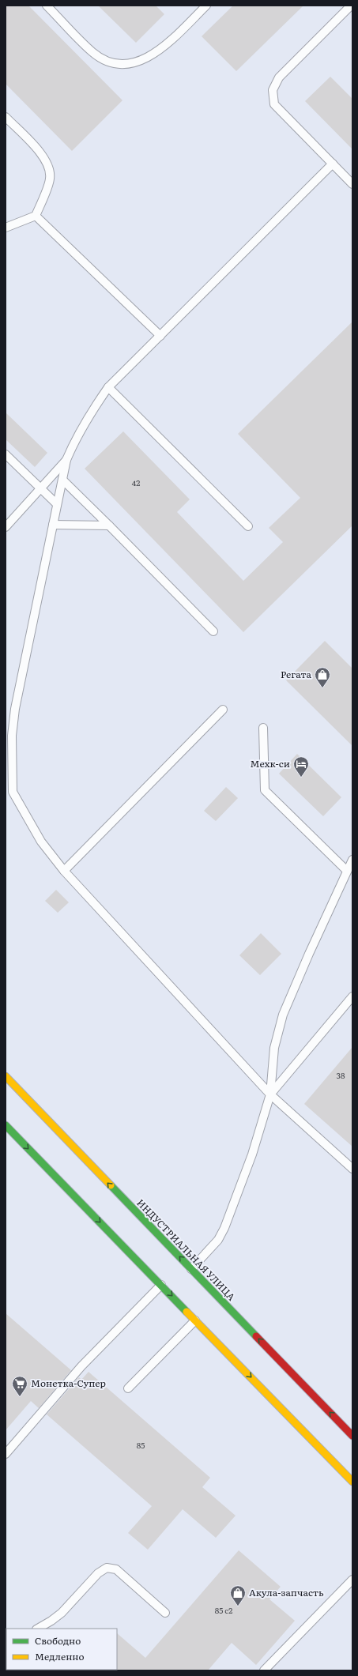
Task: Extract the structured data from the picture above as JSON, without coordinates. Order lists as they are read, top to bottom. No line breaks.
{"streets":{"main road":["ИНДУСТРИАЛЬНАЯ УЛИЦА"]},"places":{"shop":["Регата","Акула-запчасть"],"hotel":["Мехк-си"],"supermarket":["Монетка-Супер"]},"house_numbers":["42","38","85","85 с2"],"legend":["Свободно","Медленно"]}
